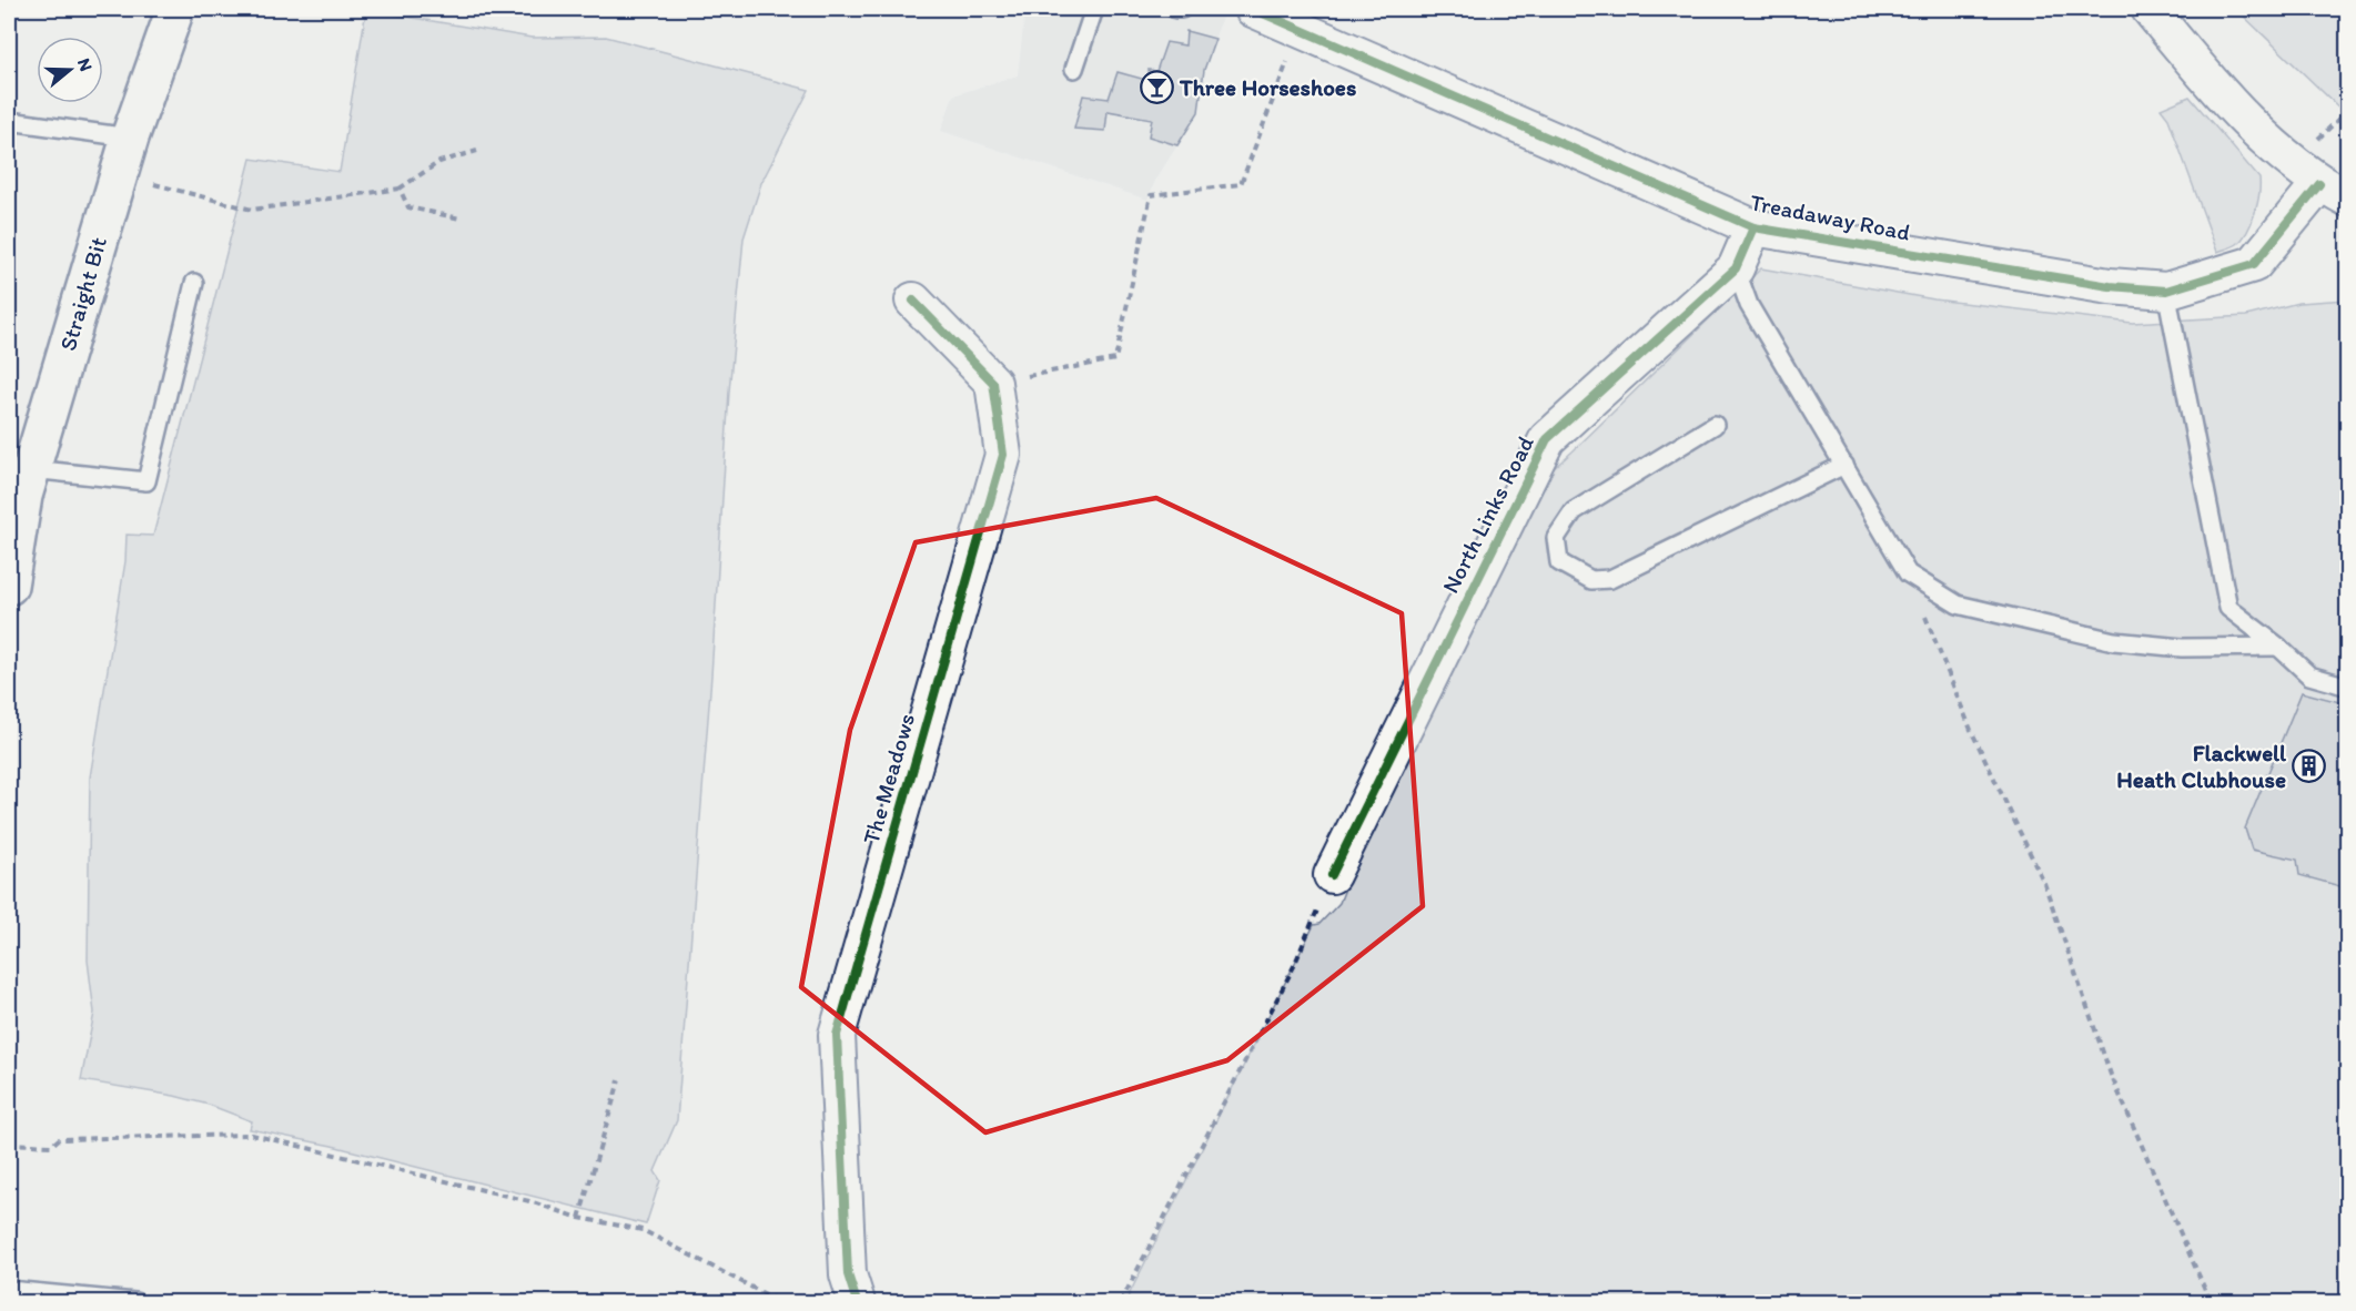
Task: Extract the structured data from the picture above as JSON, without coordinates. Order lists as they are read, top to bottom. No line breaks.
{"streets":{"street":["Treadaway Road","Straight Bit","North Links Road","The Meadows"]},"crossings":[["Treadaway Road","North Links Road"]],"places":{"bar":["Three Horseshoes"],"building":["Flackwell Heath Clubhouse"]},"north":"right"}
